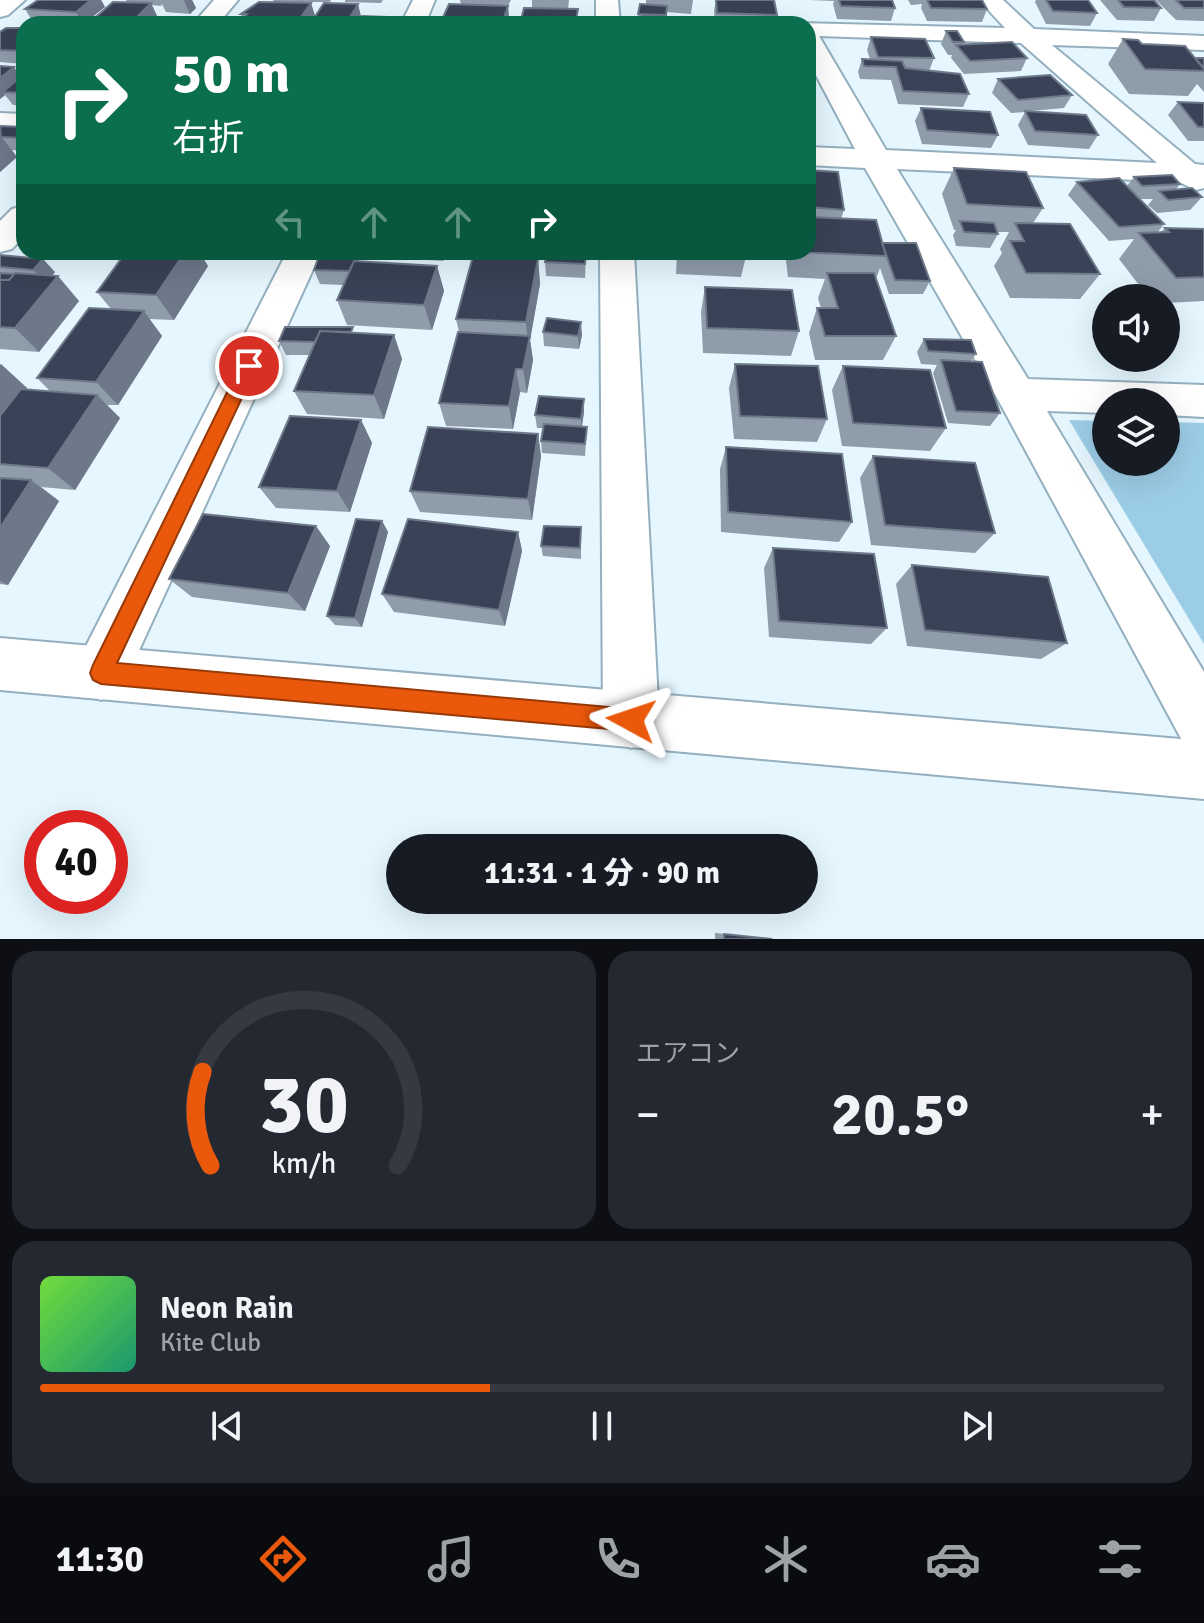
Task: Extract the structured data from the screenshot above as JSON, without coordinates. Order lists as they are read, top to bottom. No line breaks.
{"page":{"turn":["50 m","右折"],"limit":"40","trip":"11:31 · 1 分 · 90 m","tile":"エアコン","heat":["−","20.5°","+"],"song":["Neon Rain","Kite Club"],"tabs":"11:30","gauge":["30","km/h"]}}
